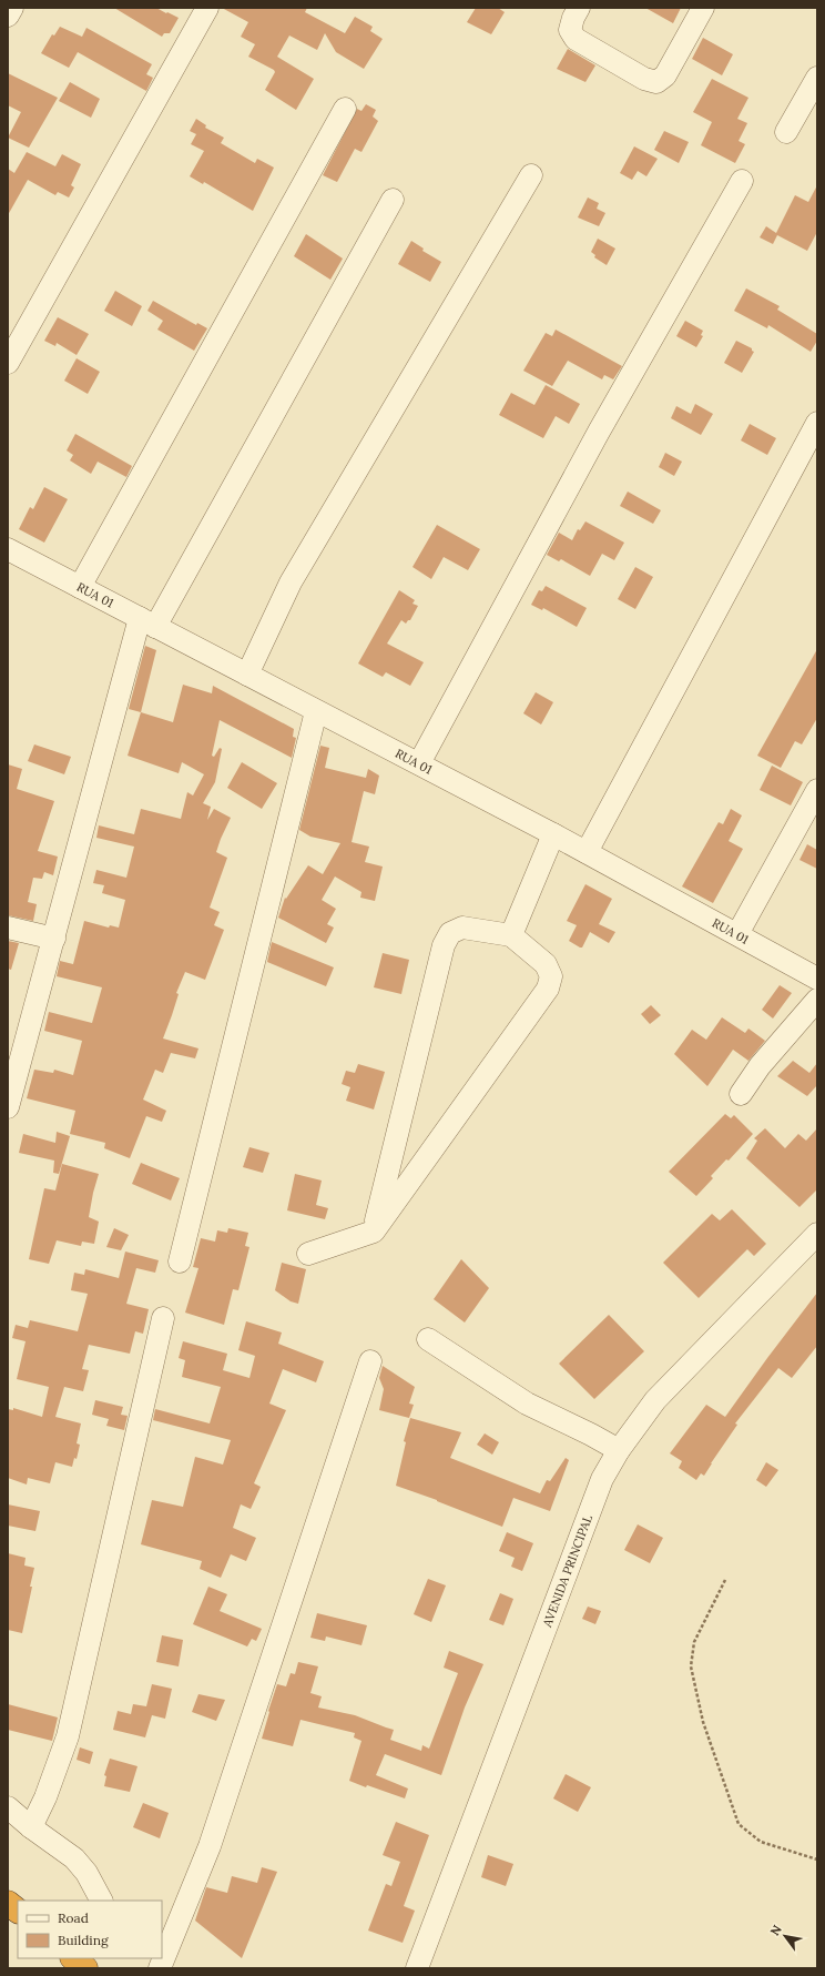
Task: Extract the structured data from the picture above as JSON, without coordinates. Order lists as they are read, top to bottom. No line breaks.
{"streets":{"street":["RUA 01","AVENIDA PRINCIPAL"]},"legend":["Road","Building"],"north":"top left"}
